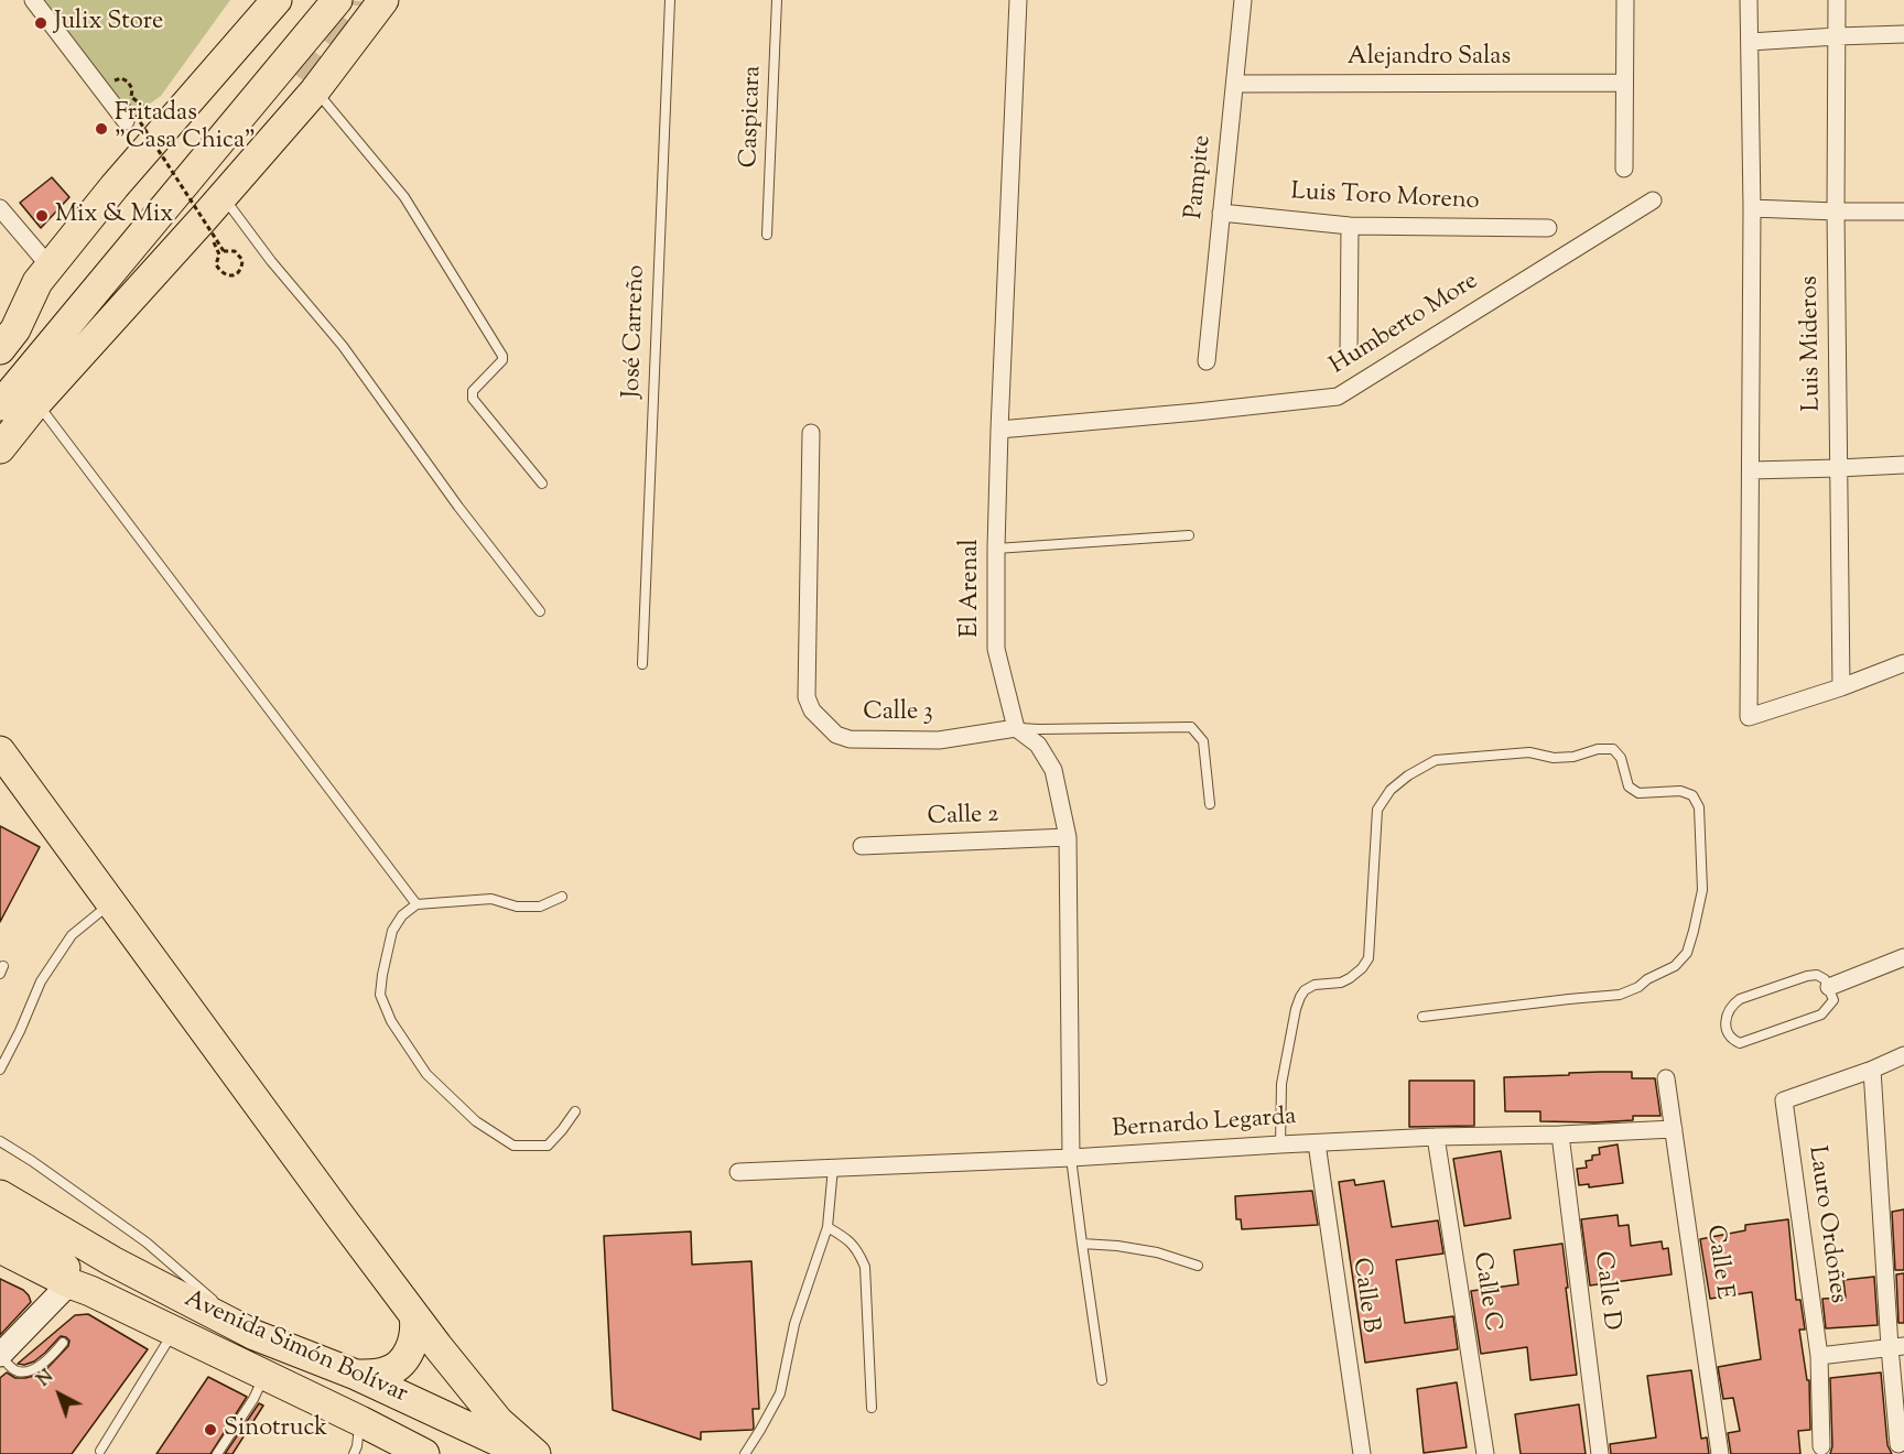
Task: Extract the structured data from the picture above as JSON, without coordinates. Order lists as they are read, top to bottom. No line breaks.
{"streets":{"highway":["Avenida Simón Bolívar"],"street":["Alejandro Salas","Pampite","Luis Toro Moreno","Humberto More","Luis Mideros","El Arenal","Calle 3","Calle 2","Bernardo Legarda","Lauro Ordoñes","Calle E","Calle D","Calle C","Calle B"],"lane":["Caspicara","José Carreño"]},"crossings":[["Alejandro Salas","Pampite"],["Pampite","Luis Toro Moreno"],["Humberto More","El Arenal"],["El Arenal","Calle 3"],["Bernardo Legarda","Calle E"],["Bernardo Legarda","Calle D"],["Bernardo Legarda","Calle C"],["Bernardo Legarda","Calle B"]],"places":["Julix Store","Fritadas \"Casa Chica\"","Mix & Mix","Sinotruck"],"north":"top left"}
